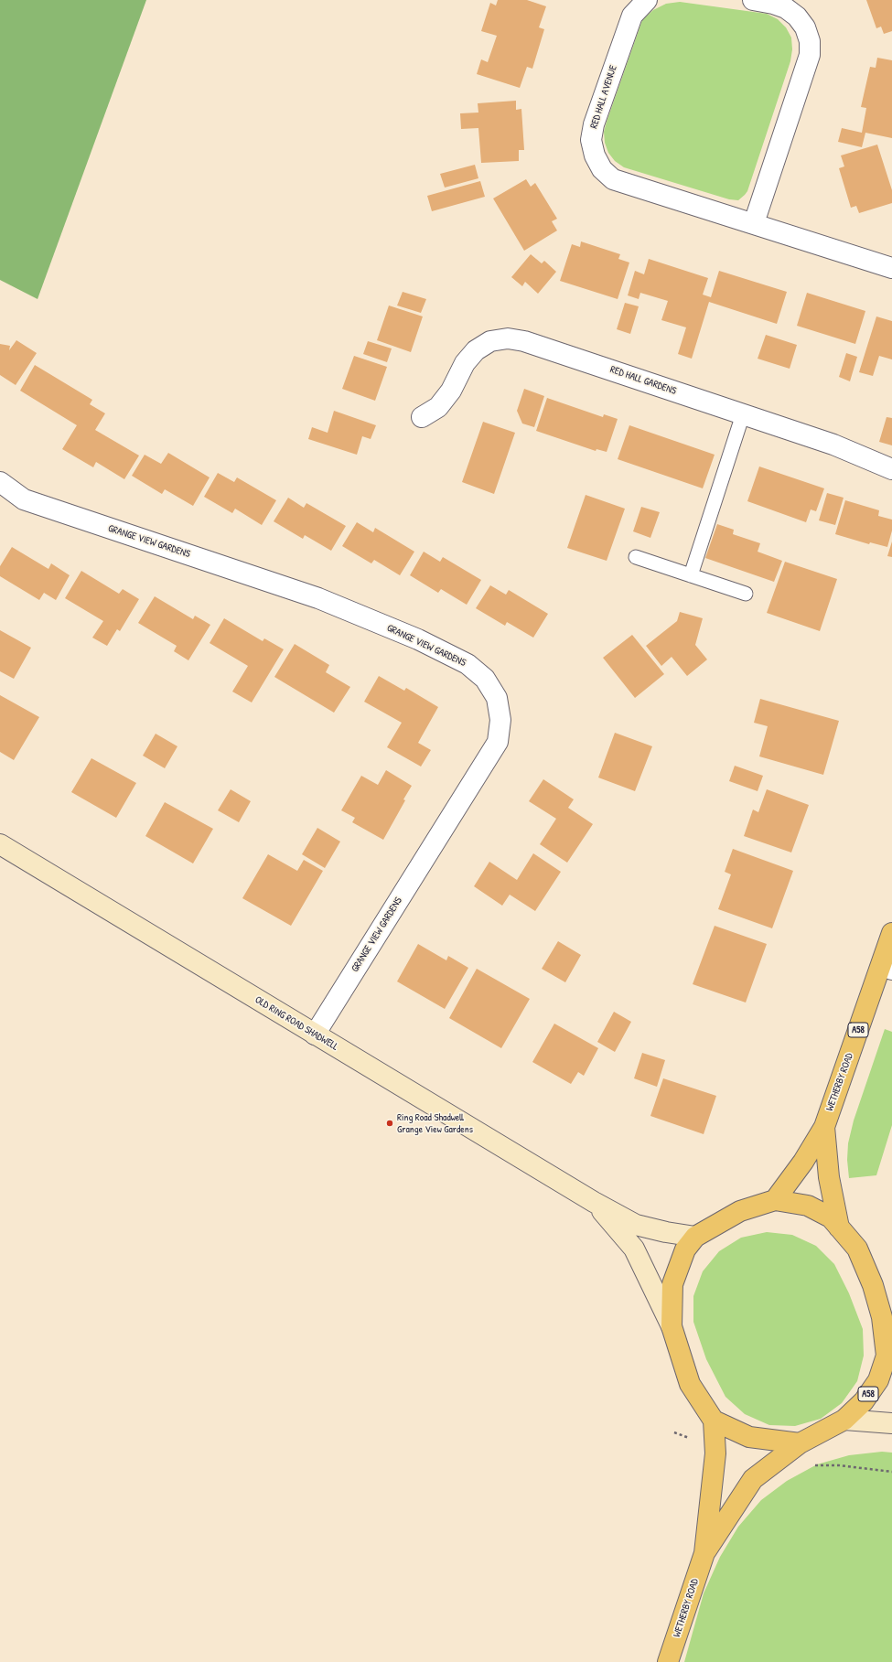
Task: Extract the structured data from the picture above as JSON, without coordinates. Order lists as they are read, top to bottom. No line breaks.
{"streets":{"main road":["OLD RING ROAD SHADWELL","A58","WETHERBY ROAD"],"street":["RED HALL AVENUE","RED HALL GARDENS","GRANGE VIEW GARDENS"]},"crossings":[["GRANGE VIEW GARDENS","OLD RING ROAD SHADWELL"],["OLD RING ROAD SHADWELL","A58"],["A58","WETHERBY ROAD"]],"places":["Ring Road Shadwell Grange View Gardens"]}
